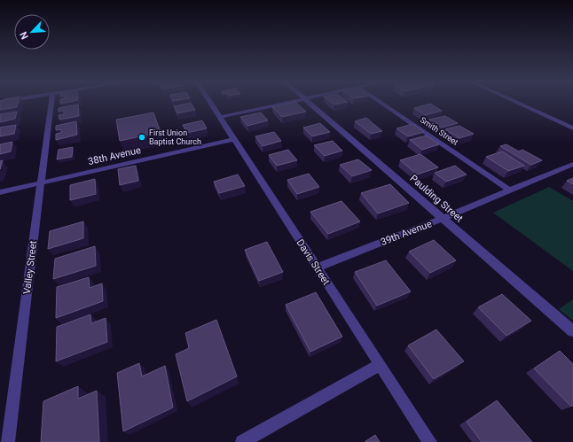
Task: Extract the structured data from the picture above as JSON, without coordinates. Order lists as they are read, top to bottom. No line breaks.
{"streets":{"street":["Smith Street","38th Avenue","Paulding Street","39th Avenue","Davis Street","Valley Street"]},"crossings":[["Smith Street","39th Avenue"],["38th Avenue","Davis Street"],["38th Avenue","Valley Street"],["Paulding Street","39th Avenue"],["39th Avenue","Davis Street"]],"places":["First Union Baptist Church"],"north":"bottom left"}
